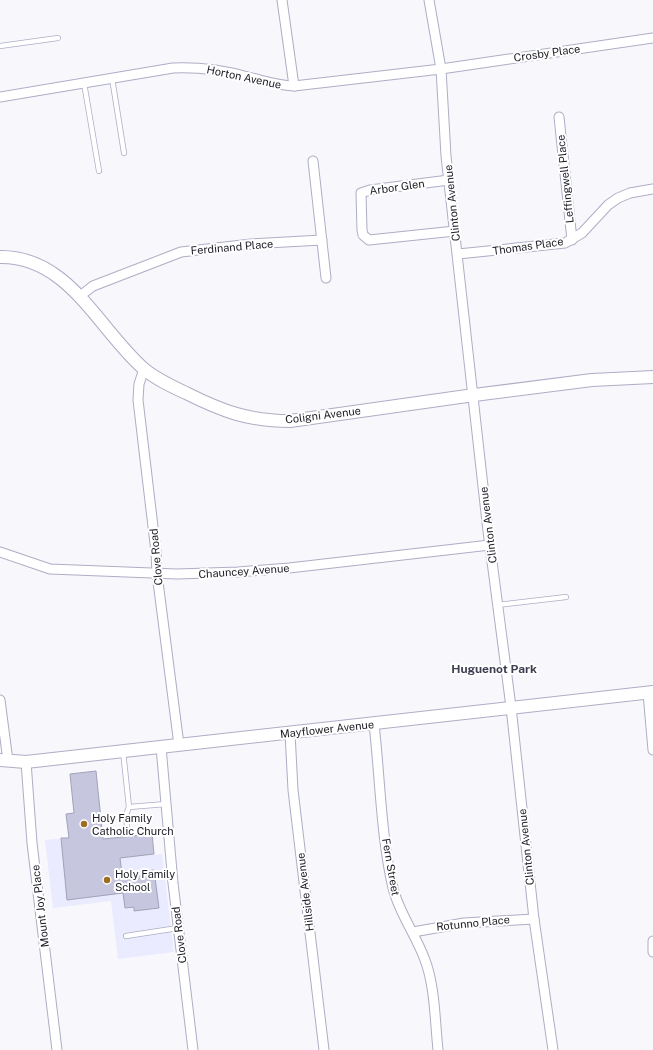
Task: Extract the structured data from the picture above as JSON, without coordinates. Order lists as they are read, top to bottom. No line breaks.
{"streets":{"street":["Crosby Place","Horton Avenue","Leffingwell Place","Arbor Glen","Clinton Avenue","Thomas Place","Ferdinand Place","Coligni Avenue","Clove Road","Chauncey Avenue","Mayflower Avenue","Fern Street","Hillside Avenue","Mount Joy Place","Rotunno Place"]},"crossings":[["Crosby Place","Horton Avenue"],["Crosby Place","Clinton Avenue"],["Horton Avenue","Clinton Avenue"],["Leffingwell Place","Thomas Place"],["Arbor Glen","Clinton Avenue"],["Clinton Avenue","Thomas Place"],["Clinton Avenue","Coligni Avenue"],["Clinton Avenue","Chauncey Avenue"],["Clinton Avenue","Mayflower Avenue"],["Clinton Avenue","Rotunno Place"],["Ferdinand Place","Coligni Avenue"],["Coligni Avenue","Clove Road"],["Clove Road","Chauncey Avenue"],["Clove Road","Mayflower Avenue"],["Mayflower Avenue","Fern Street"],["Mayflower Avenue","Hillside Avenue"],["Mayflower Avenue","Mount Joy Place"],["Fern Street","Rotunno Place"]],"districts":["Huguenot Park"],"places":["Holy Family Catholic Church","Holy Family School"]}
